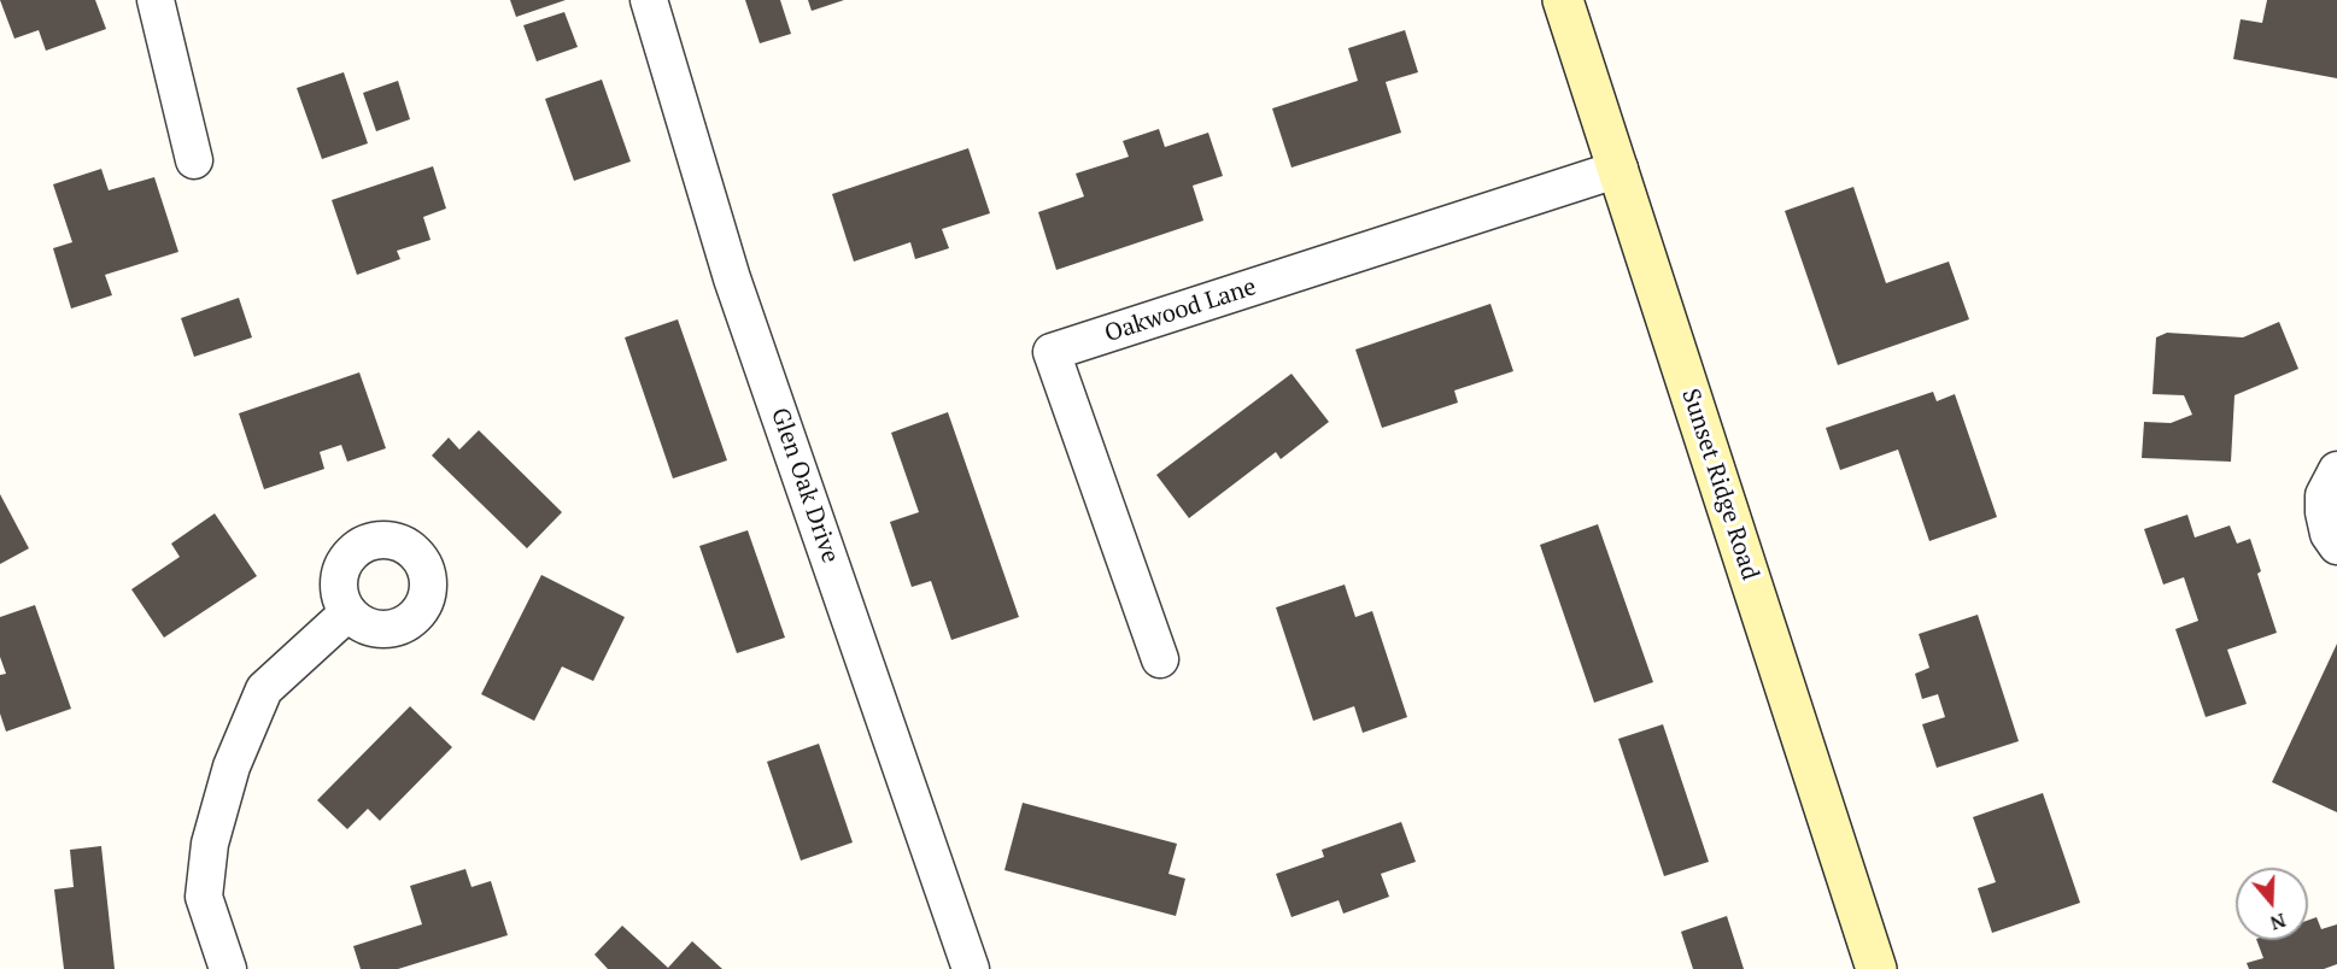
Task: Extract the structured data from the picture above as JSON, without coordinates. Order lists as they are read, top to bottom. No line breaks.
{"streets":{"street":["Oakwood Lane","Sunset Ridge Road","Glen Oak Drive"]},"crossings":[["Oakwood Lane","Sunset Ridge Road"]],"north":"bottom"}
